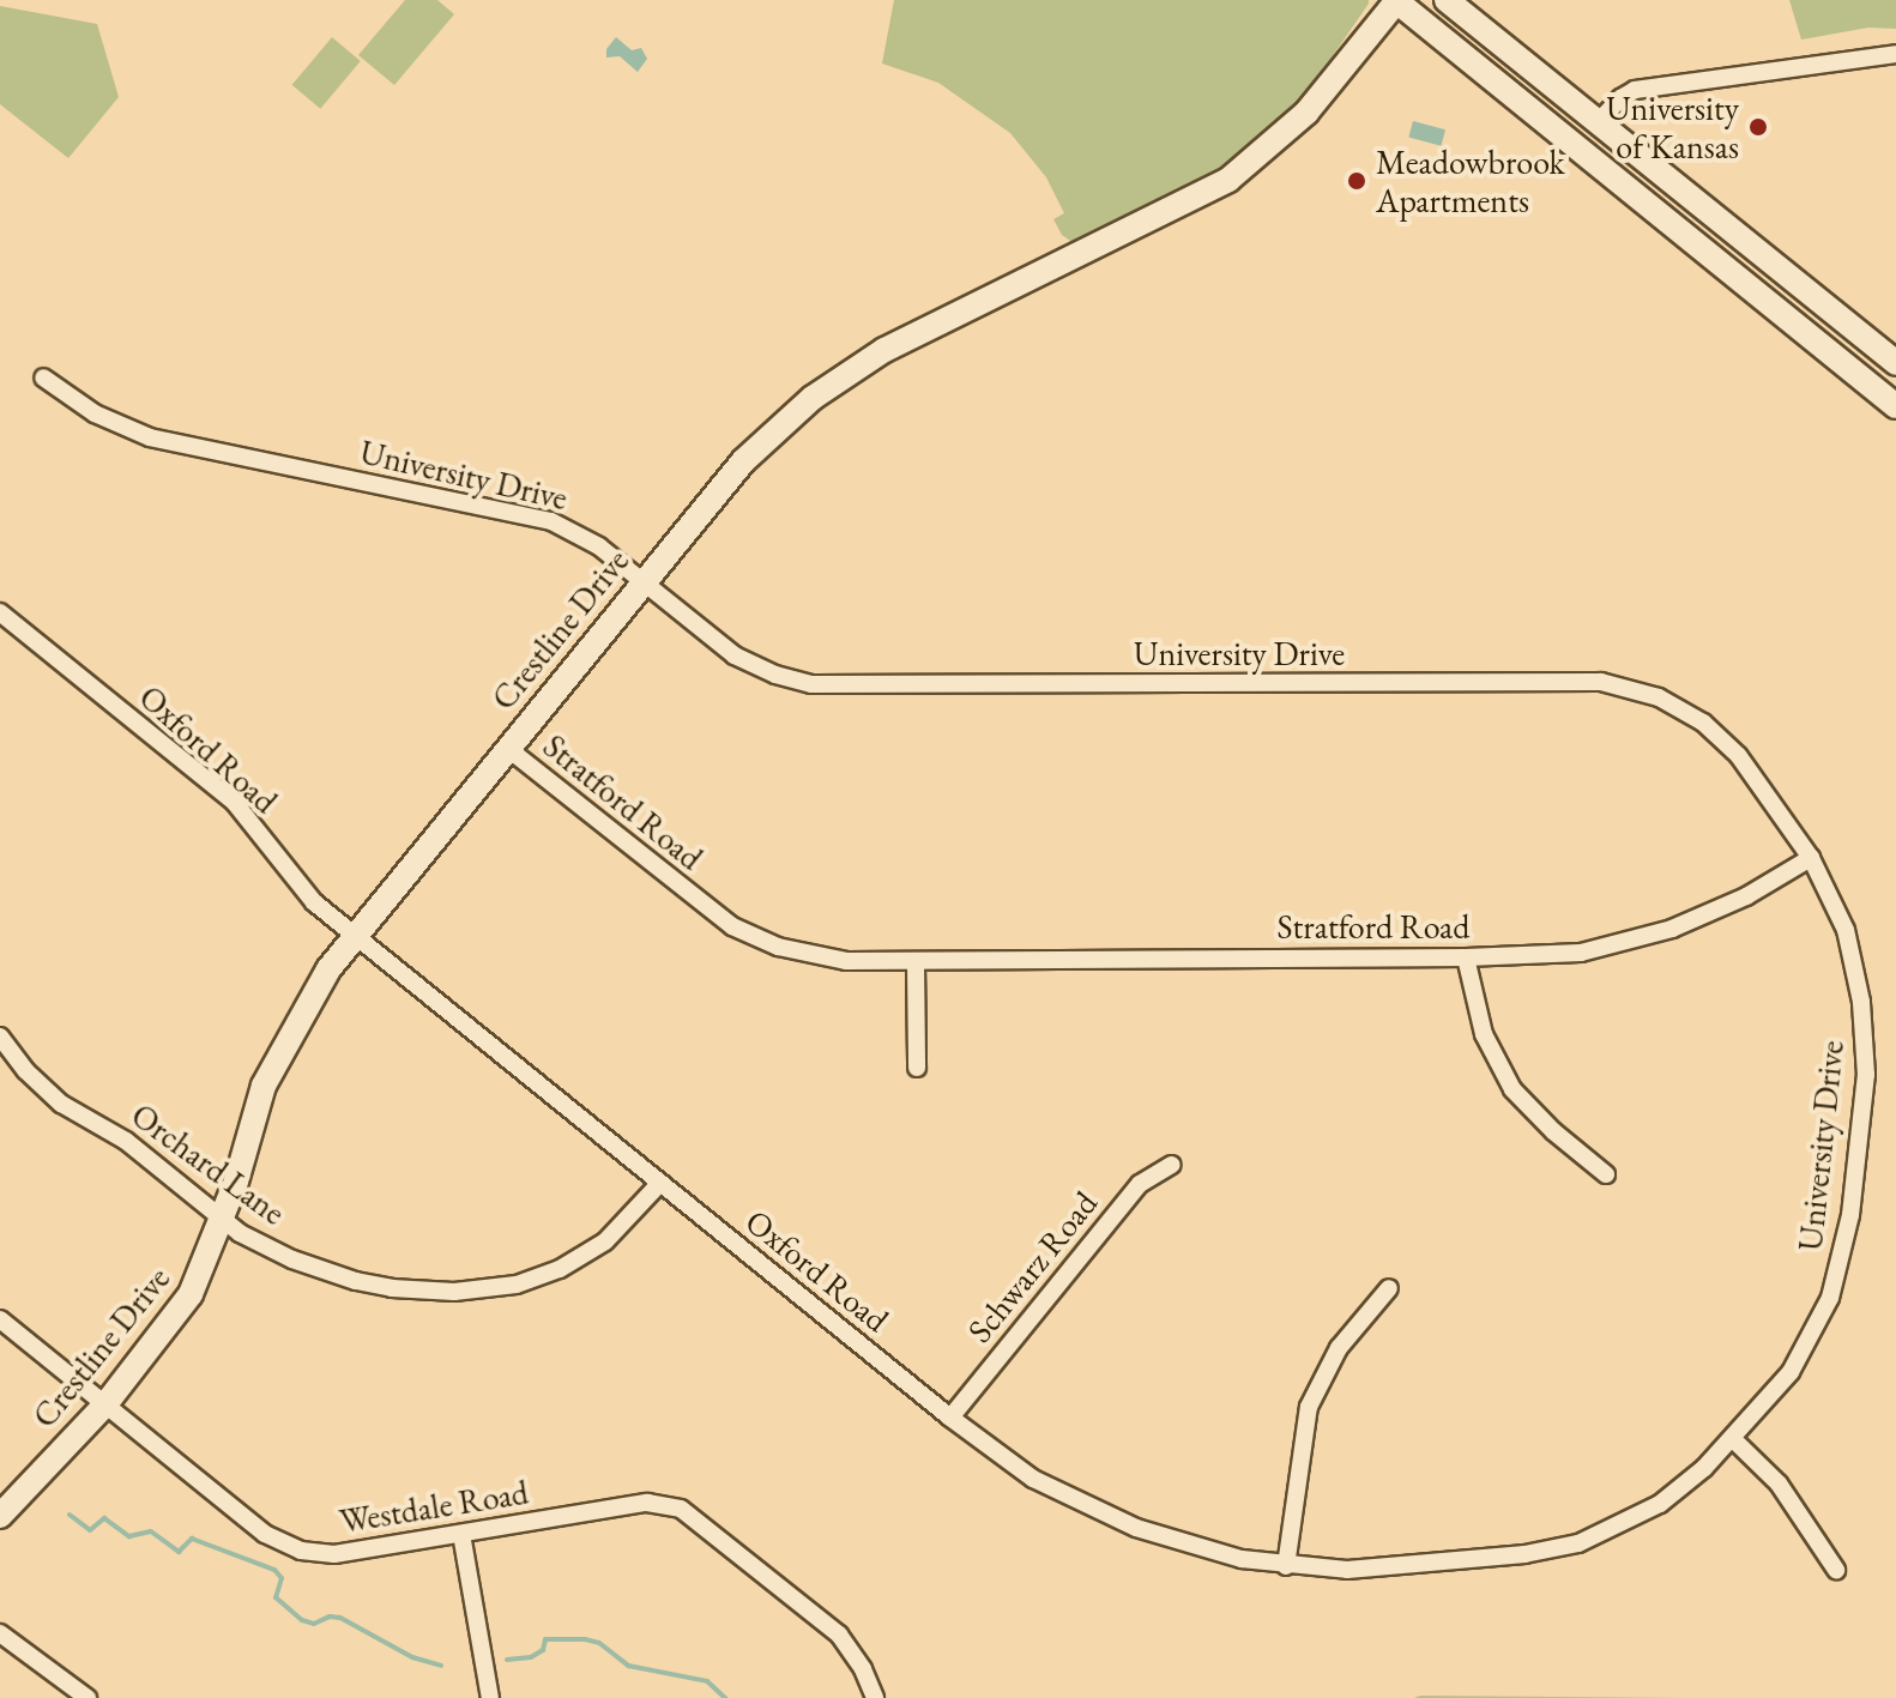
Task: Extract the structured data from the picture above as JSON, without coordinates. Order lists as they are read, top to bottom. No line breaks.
{"streets":{"street":["University Drive","Crestline Drive","Oxford Road","Stratford Road","Orchard Lane","Schwarz Road","Westdale Road"]},"crossings":[["University Drive","Crestline Drive"],["University Drive","Oxford Road"],["University Drive","Stratford Road"],["Crestline Drive","Oxford Road"],["Crestline Drive","Stratford Road"],["Crestline Drive","Orchard Lane"],["Crestline Drive","Westdale Road"],["Oxford Road","Orchard Lane"],["Oxford Road","Schwarz Road"]],"places":["University of Kansas","Meadowbrook Apartments"]}
